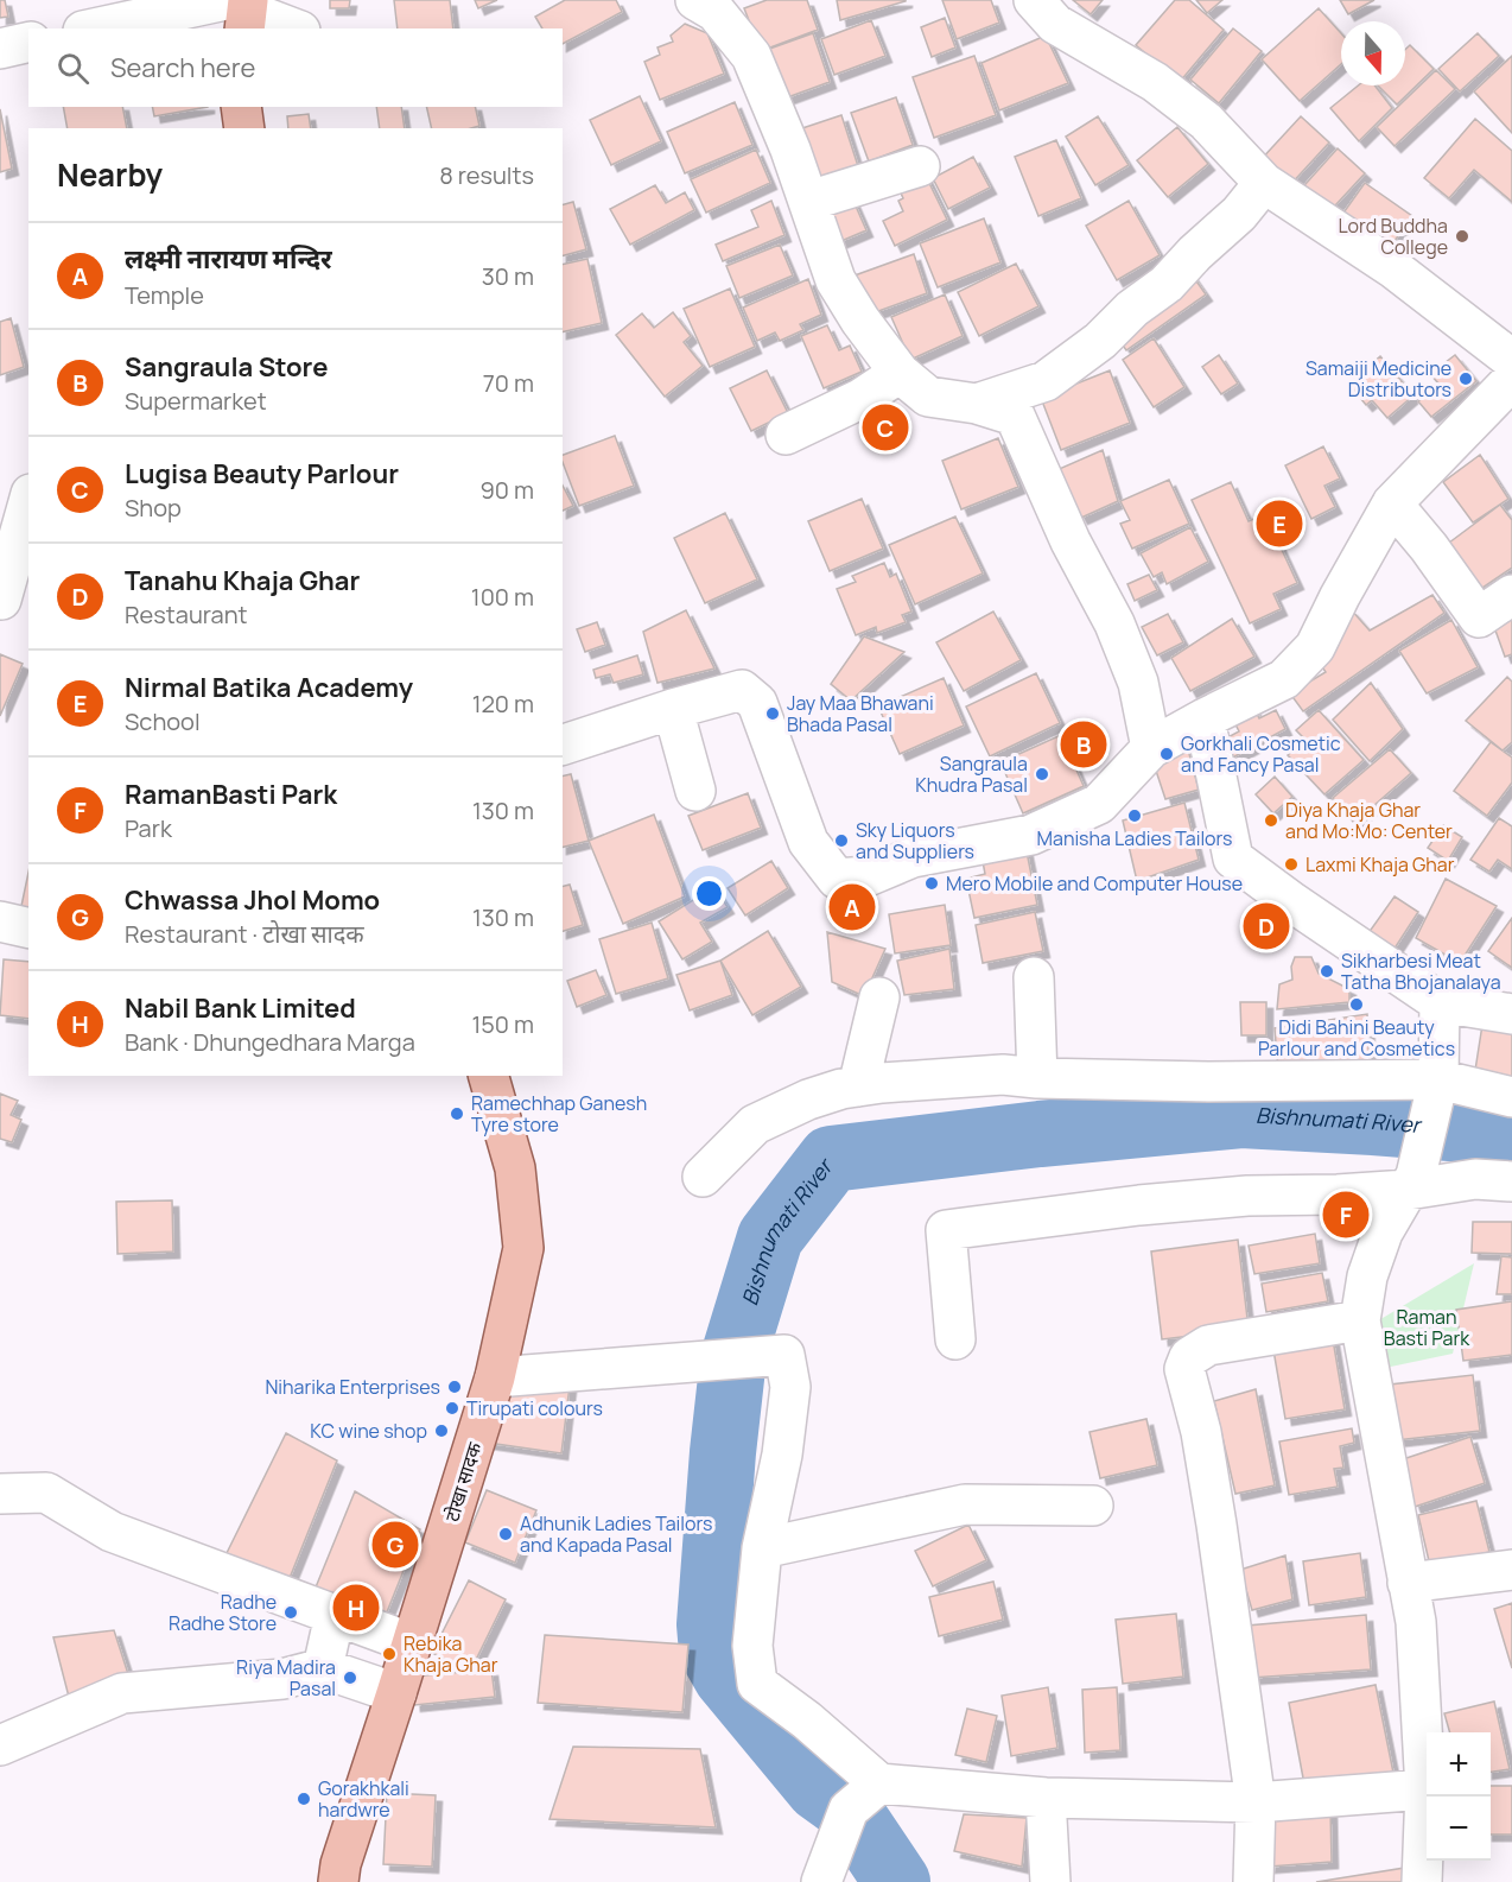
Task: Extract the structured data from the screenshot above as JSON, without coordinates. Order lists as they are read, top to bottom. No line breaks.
{"streets":{"main road":["टोखा सादक"]},"water":["Bishnumati River"],"parks":["Raman Basti Park"],"places":["Lord Buddha College","Samaiji Medicine Distributors","Jay Maa Bhawani Bhada Pasal","Gorkhali Cosmetic and Fancy Pasal","Sangraula Khudra Pasal","Manisha Ladies Tailors","Diya Khaja Ghar and Mo:Mo: Center","Sky Liquors and Suppliers","Laxmi Khaja Ghar","Mero Mobile and Computer House","Sikharbesi Meat Tatha Bhojanalaya","Didi Bahini Beauty Parlour and Cosmetics","Ramechhap Ganesh Tyre store","Niharika Enterprises","Tirupati colours","KC wine shop","Adhunik Ladies Tailors and Kapada Pasal","Radhe Radhe Store","Rebika Khaja Ghar","Riya Madira Pasal","Gorakhkali hardwre"],"north":"bottom","page":{"search":"Search here","heading":["Nearby","8 results"],"list":[{"mark":"A","name":"लक्ष्मी नारायण मन्दिर","note":"Temple","value":"30 m"},{"mark":"B","name":"Sangraula Store","note":"Supermarket","value":"70 m"},{"mark":"C","name":"Lugisa Beauty Parlour","note":"Shop","value":"90 m"},{"mark":"D","name":"Tanahu Khaja Ghar","note":"Restaurant","value":"100 m"},{"mark":"E","name":"Nirmal Batika Academy","note":"School","value":"120 m"},{"mark":"F","name":"RamanBasti Park","note":"Park","value":"130 m"},{"mark":"G","name":"Chwassa Jhol Momo","note":"Restaurant · टोखा सादक","value":"130 m"},{"mark":"H","name":"Nabil Bank Limited","note":"Bank · Dhungedhara Marga","value":"150 m"}],"pins":["C","E","B","A","D","F","G","H"],"map_buttons":["+","−"]}}
